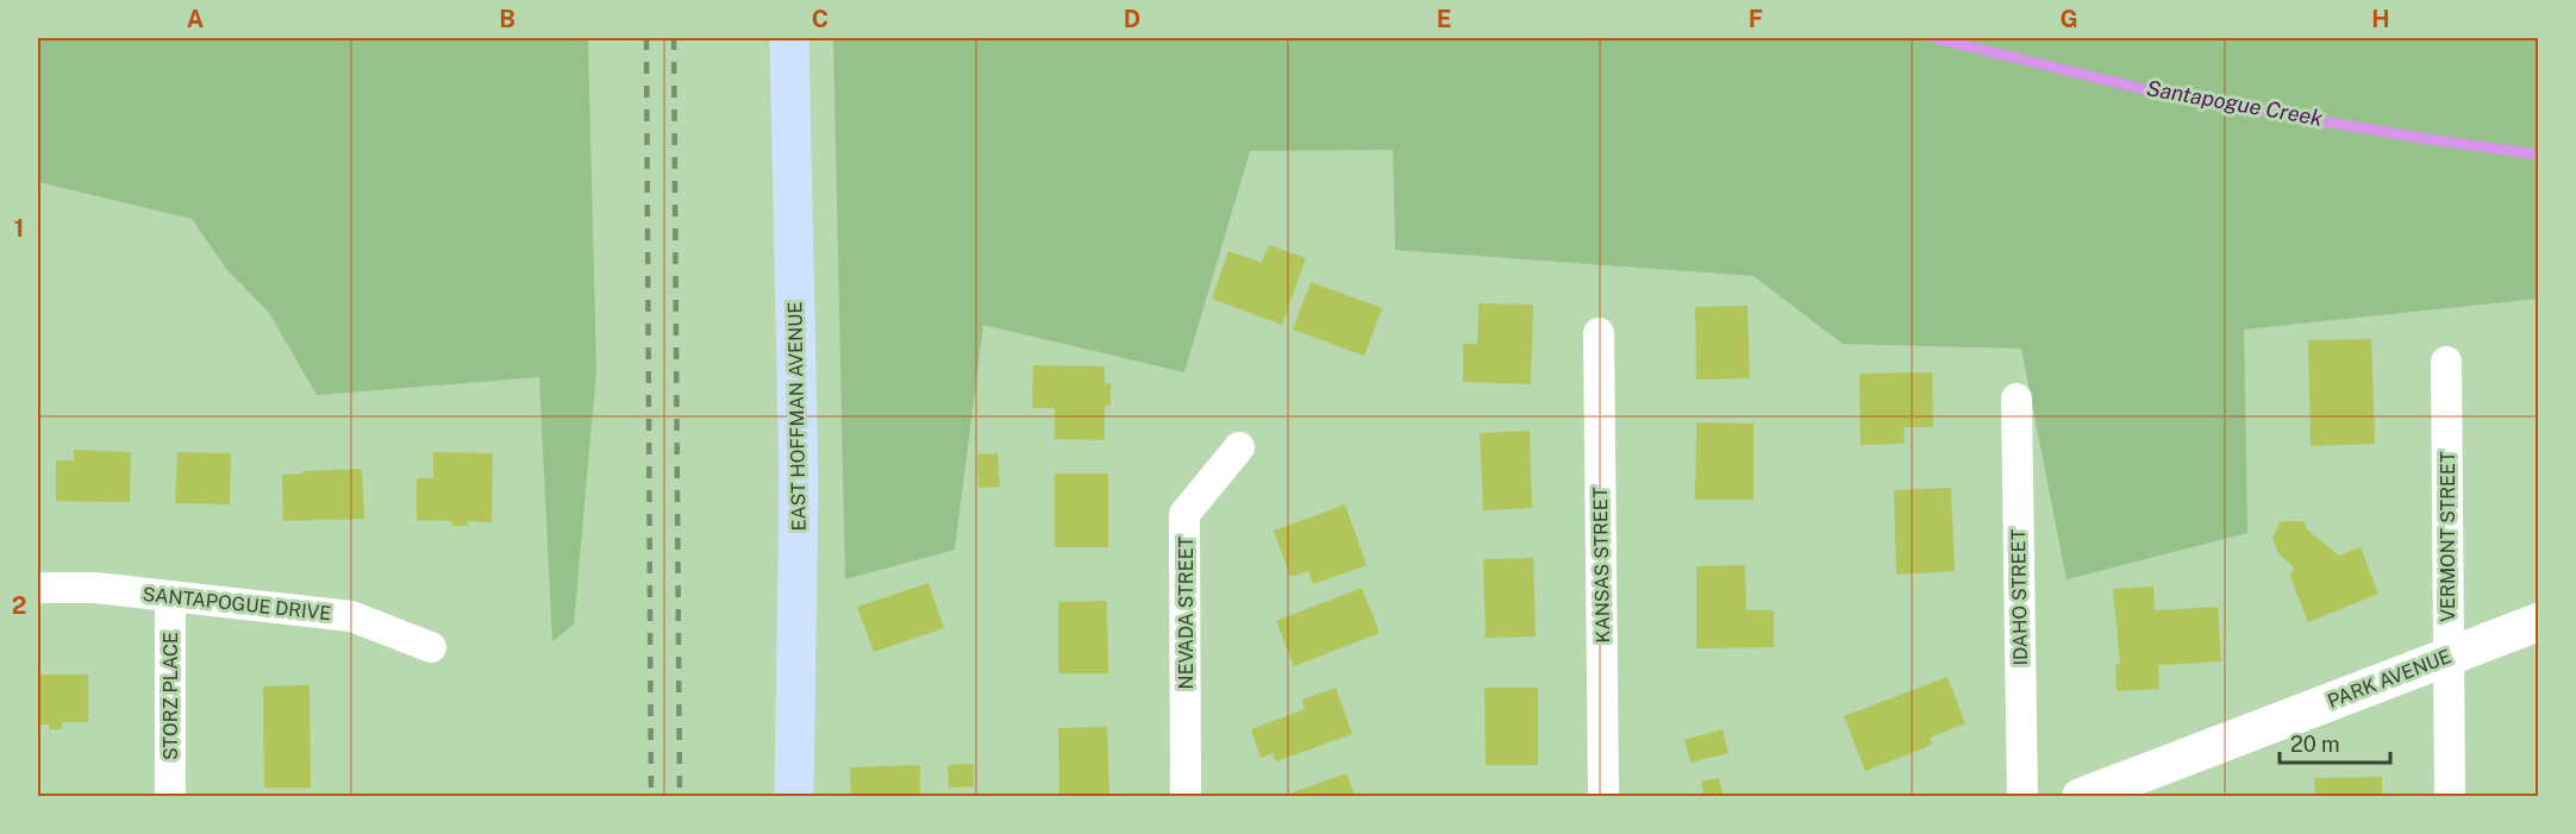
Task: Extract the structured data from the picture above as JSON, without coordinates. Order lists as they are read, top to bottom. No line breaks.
{"streets":{"main road":["EAST HOFFMAN AVENUE"],"street":["VERMONT STREET","KANSAS STREET","IDAHO STREET","SANTAPOGUE DRIVE","NEVADA STREET","PARK AVENUE","STORZ PLACE"]},"crossings":[["VERMONT STREET","PARK AVENUE"],["SANTAPOGUE DRIVE","STORZ PLACE"]],"water":["Santapogue Creek"],"scale_bar":"20 m","grid":{"columns":["A","B","C","D","E","F","G","H"],"rows":["1","2"]}}
